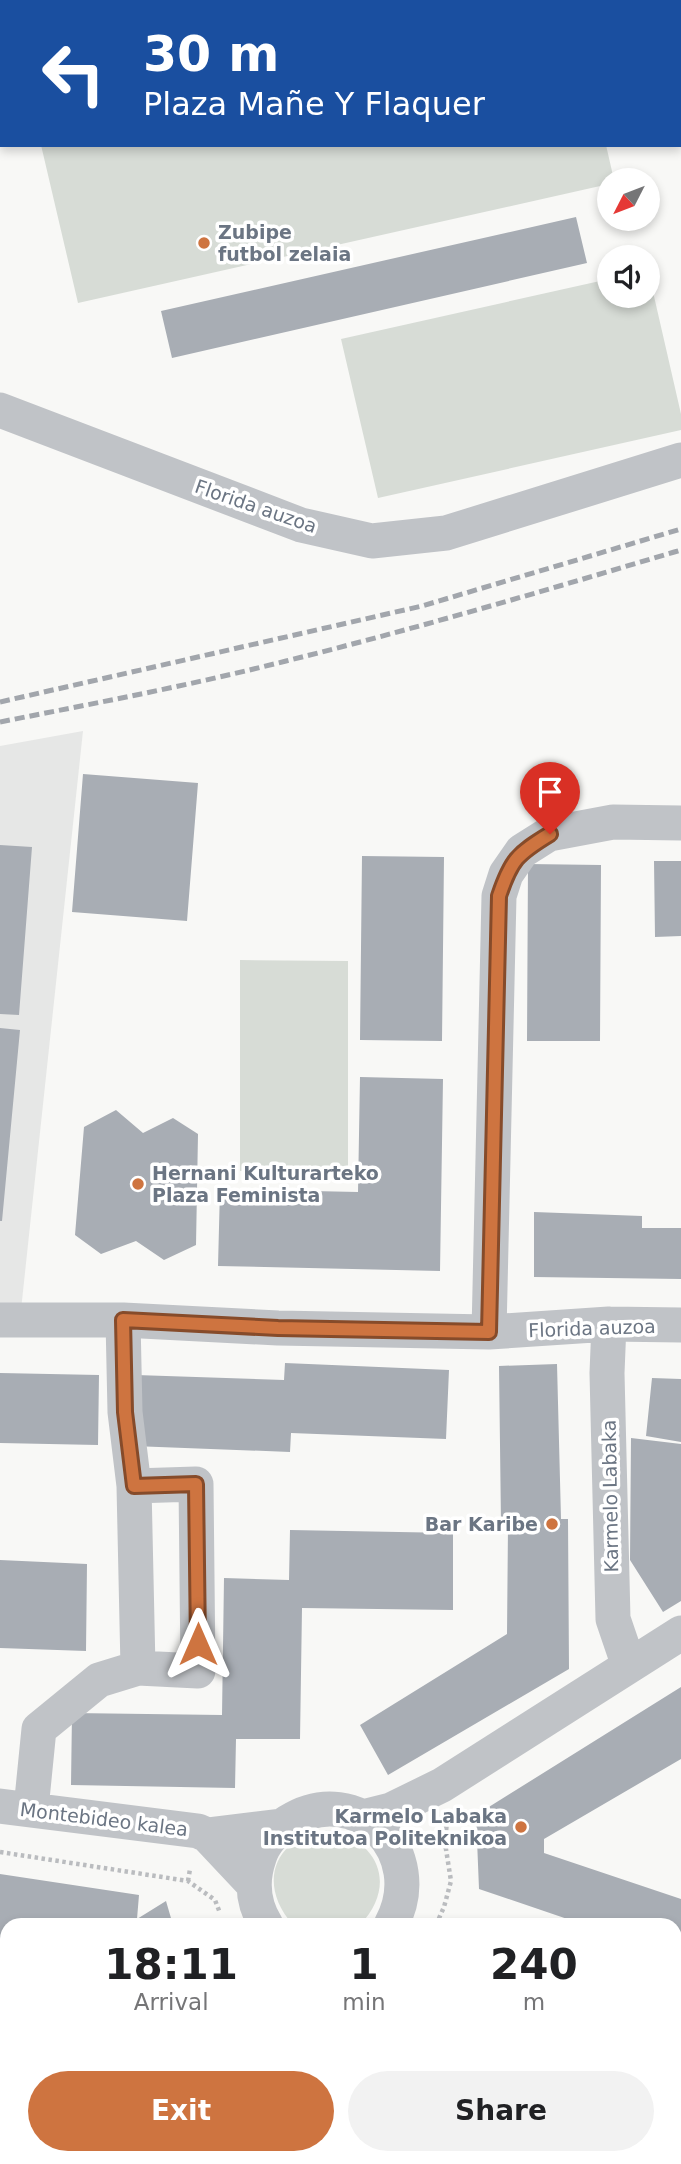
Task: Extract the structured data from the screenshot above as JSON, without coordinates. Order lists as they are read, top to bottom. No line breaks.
{"streets":{"street":["Florida auzoa","Karmelo Labaka","Montebideo kalea"]},"crossings":[["Florida auzoa","Karmelo Labaka"]],"places":["Zubipe futbol zelaia","Hernani Kulturarteko Plaza Feminista","Bar Karibe","Karmelo Labaka Institutoa Politeknikoa"],"north":"bottom left","page":{"turn":["30 m","Plaza Mañe Y Flaquer"],"eta":["18:11","Arrival","1","min","240","m"],"buttons":["Exit","Share"]}}
